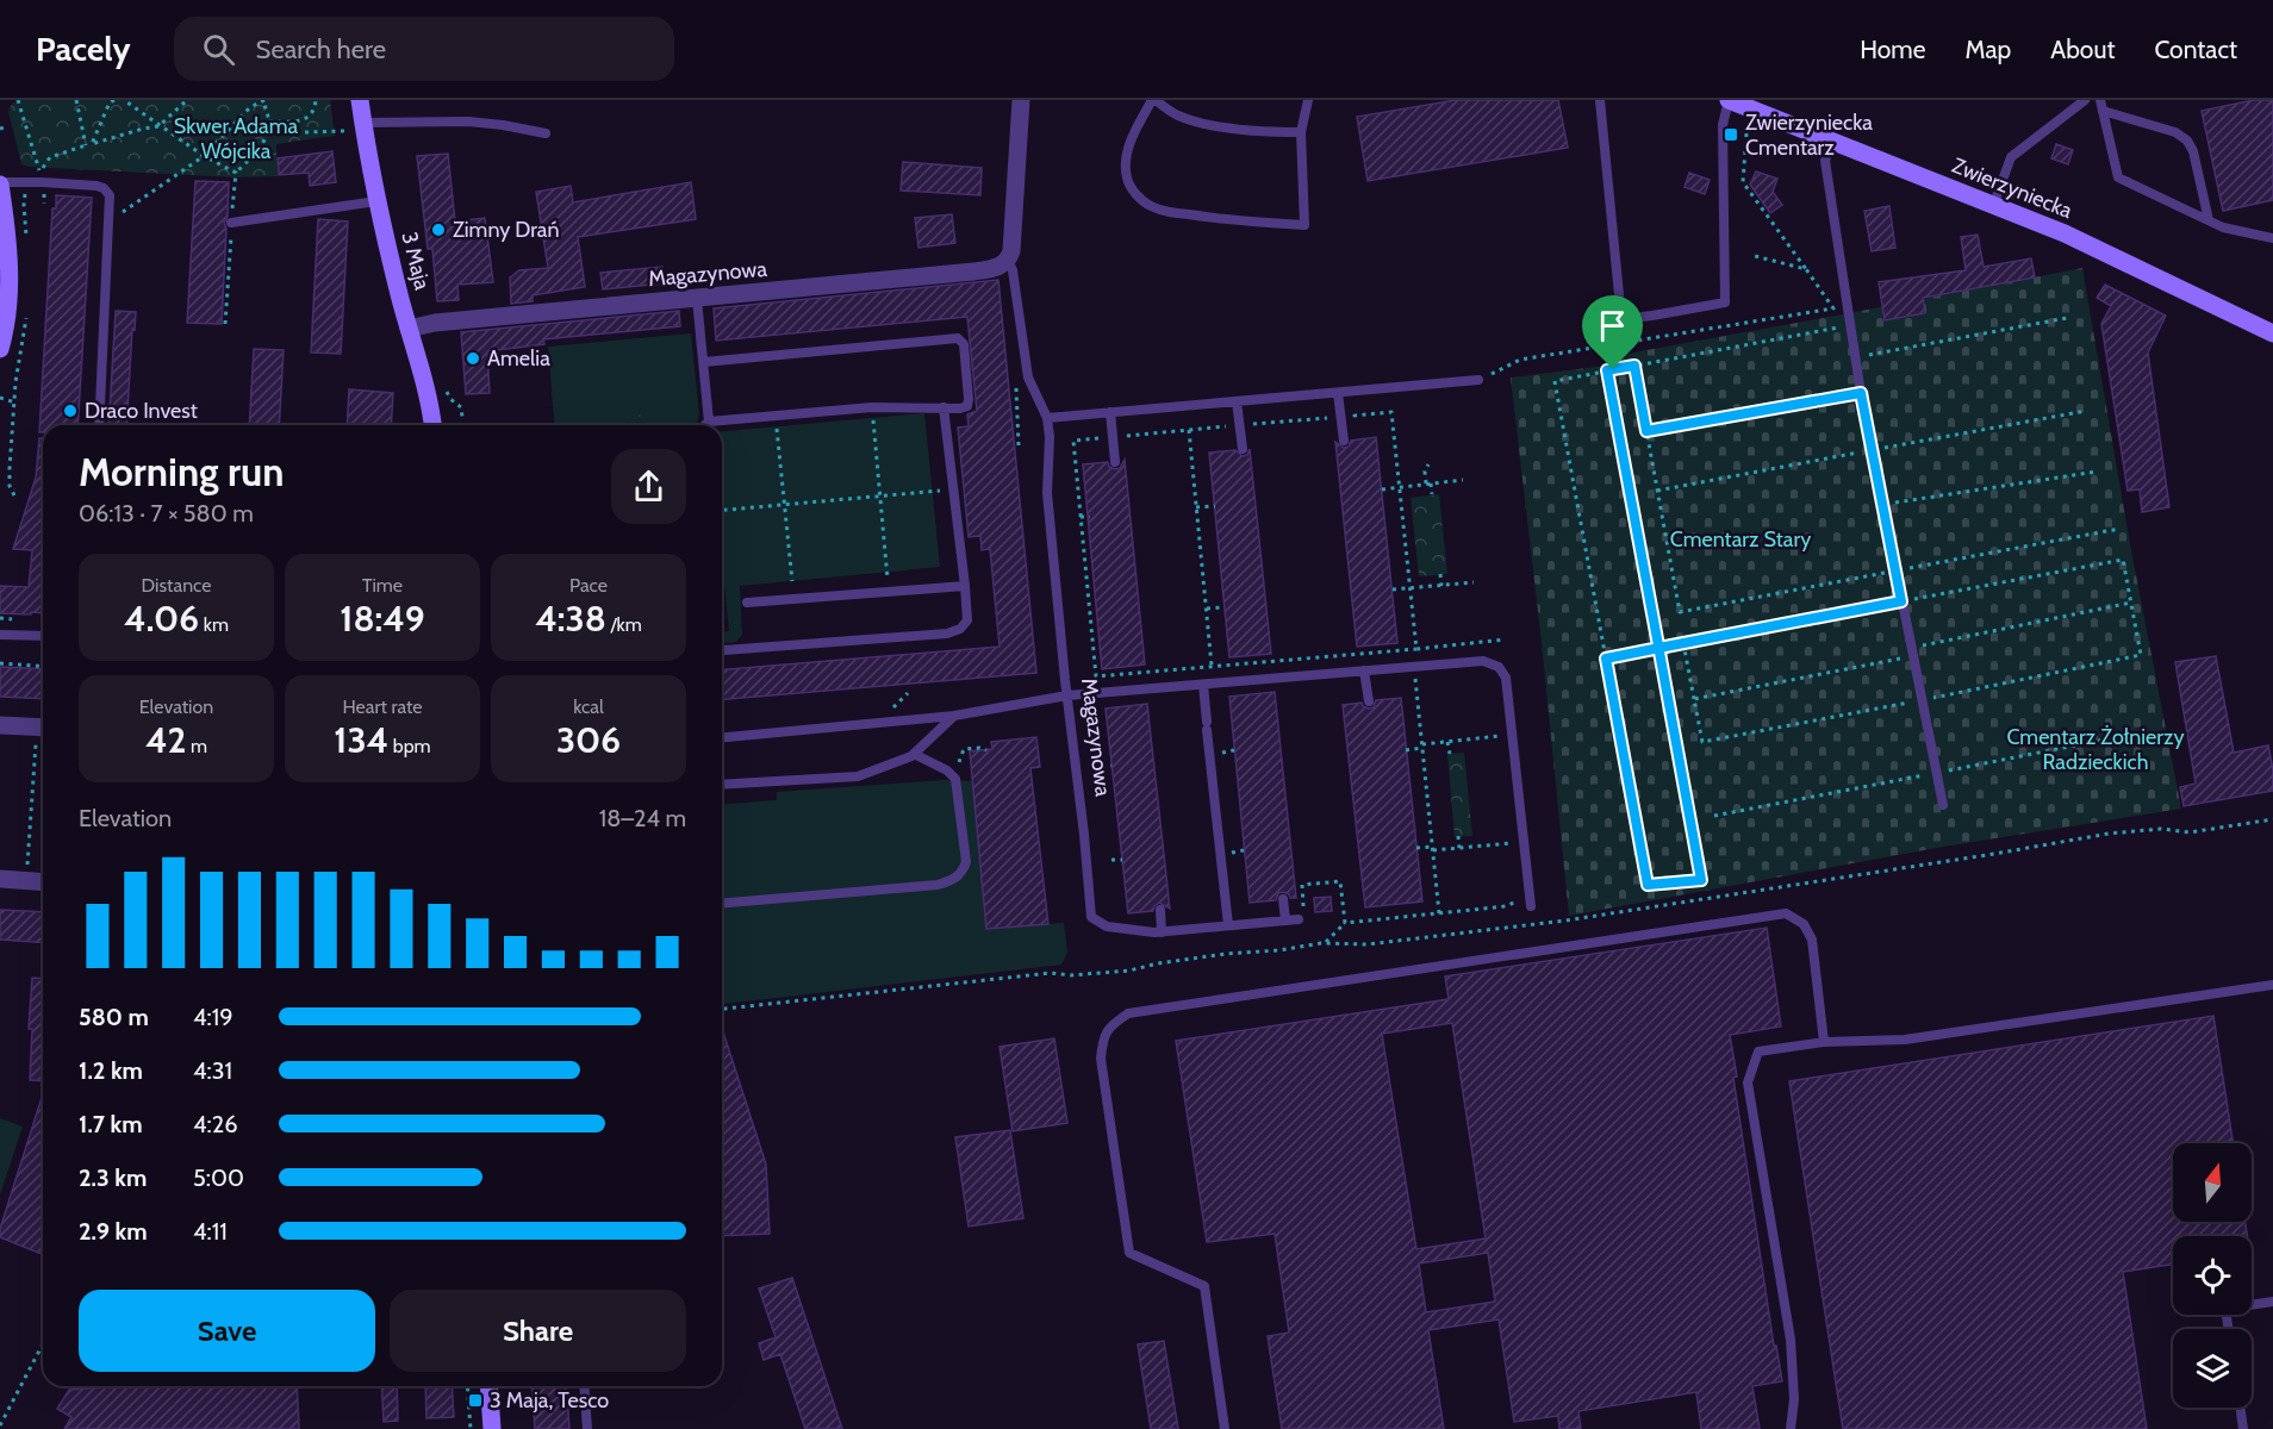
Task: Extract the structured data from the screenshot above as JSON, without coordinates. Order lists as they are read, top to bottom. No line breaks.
{"streets":{"street":["Zwierzyniecka","3 Maja","Magazynowa"]},"crossings":[["3 Maja","Magazynowa"]],"parks":["Skwer Adama Wójcika","Cmentarz Stary","Cmentarz Żołnierzy Radzieckich"],"places":{"transit":["Zwierzyniecka Cmentarz","3 Maja, Tesco"],"other":["Zimny Drań","Amelia","Draco Invest"]},"north":"top","page":{"header":"Pacely","search":"Search here","nav":["Home","Map","About","Contact"],"heading":["Morning run","06:13 · 7 × 580 m"],"stats":[["Distance","4.06 km"],["Time","18:49"],["Pace","4:38 /km"],["Elevation","42 m"],["Heart rate","134 bpm"],["kcal","306"]],"chart":["Elevation","18–24 m"],"list":[{"name":"580 m","note":"4:19"},{"name":"1.2 km","note":"4:31"},{"name":"1.7 km","note":"4:26"},{"name":"2.3 km","note":"5:00"},{"name":"2.9 km","note":"4:11"}],"buttons":["Save","Share"]}}
